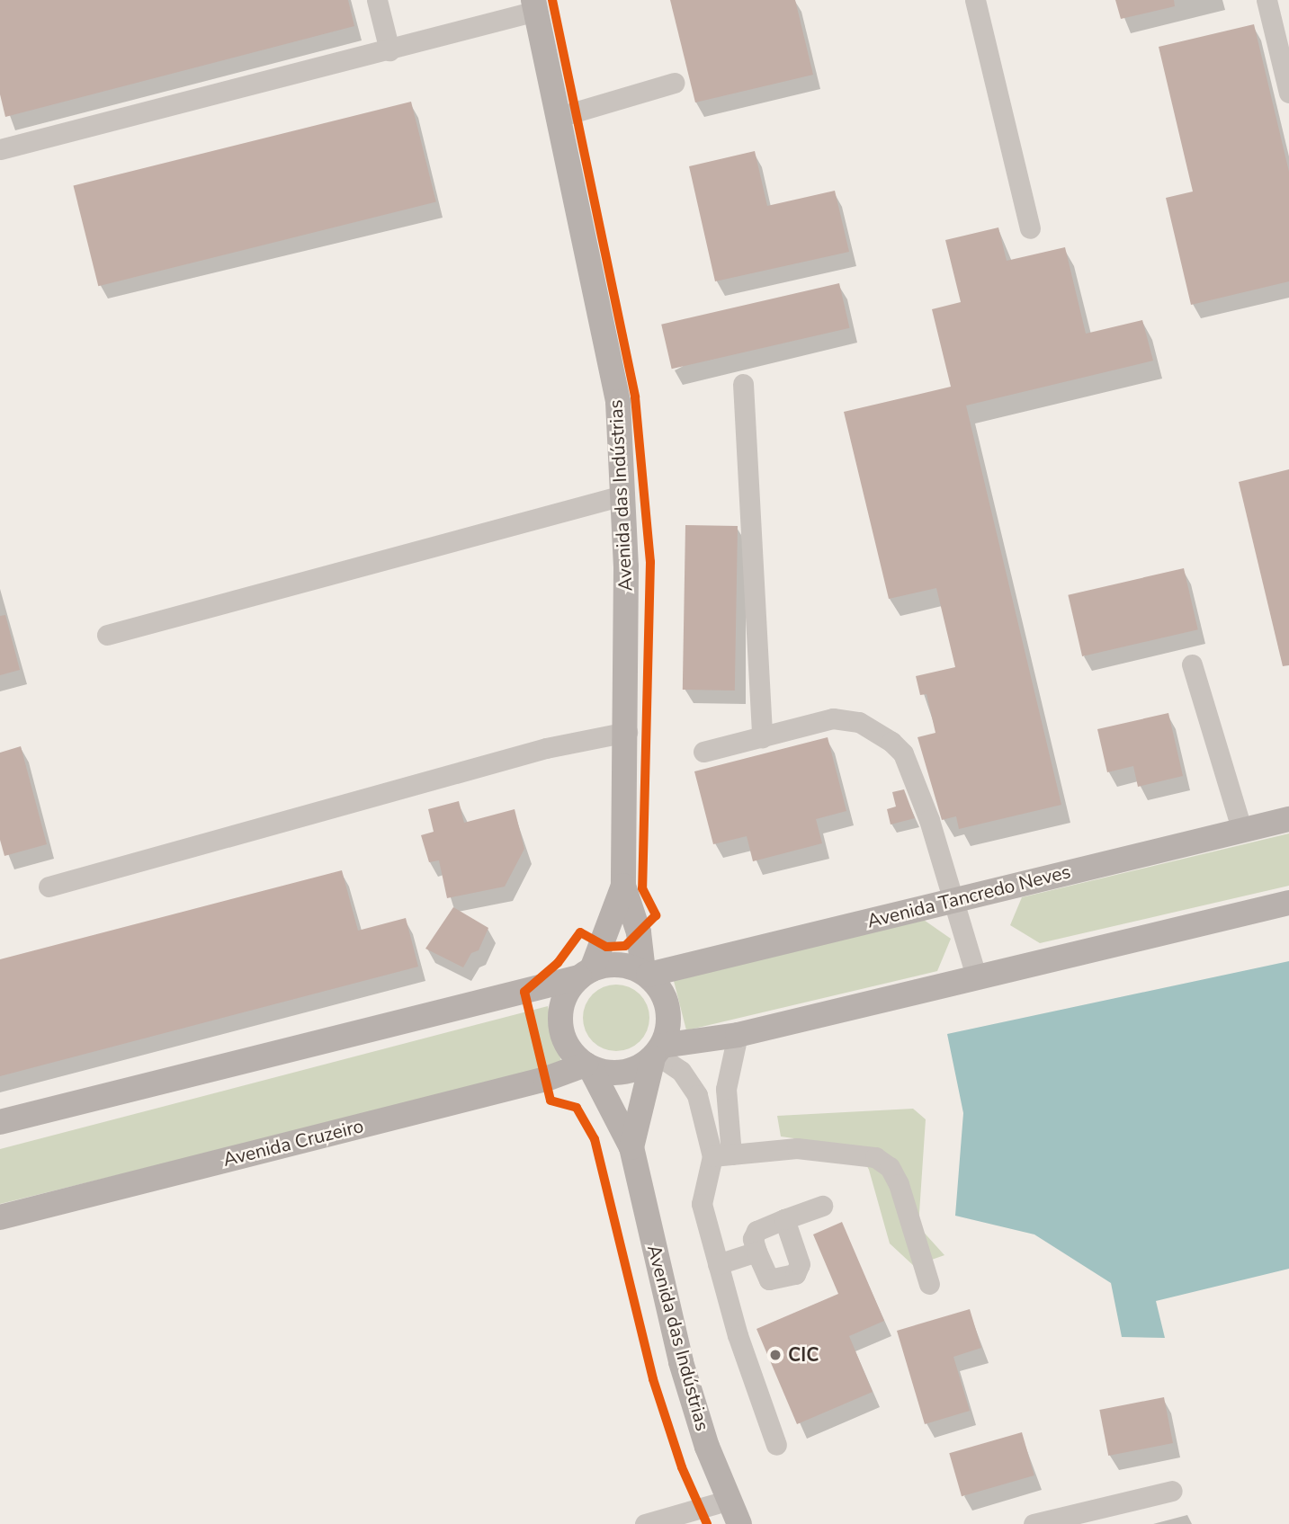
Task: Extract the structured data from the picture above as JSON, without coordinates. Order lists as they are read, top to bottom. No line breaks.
{"streets":{"main road":["Avenida das Indústrias","Avenida Tancredo Neves","Avenida Cruzeiro"]},"crossings":[["Avenida Tancredo Neves","Avenida Cruzeiro"]],"places":["CIC"]}
